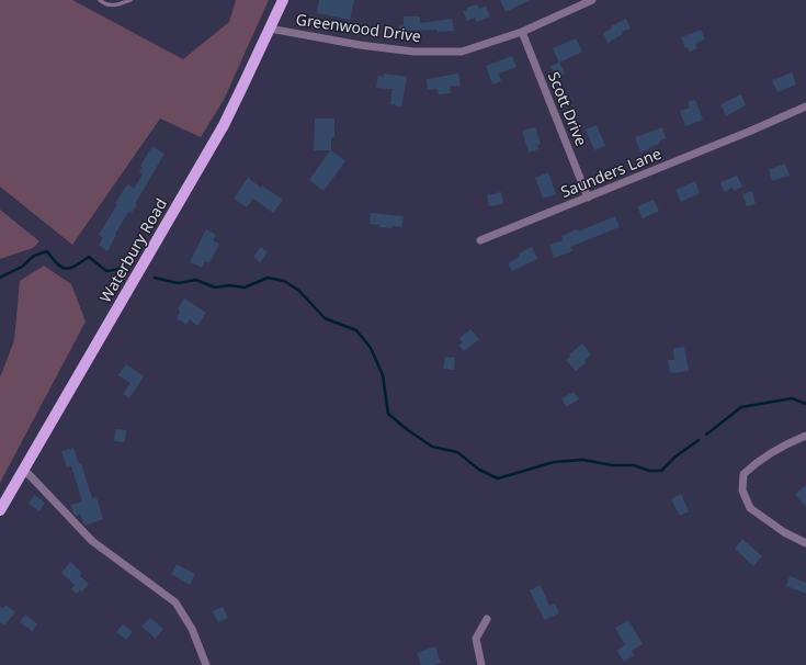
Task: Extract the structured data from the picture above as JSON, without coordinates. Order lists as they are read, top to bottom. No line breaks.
{"streets":{"main road":["Waterbury Road"],"street":["Greenwood Drive","Scott Drive","Saunders Lane"]},"crossings":[["Greenwood Drive","Scott Drive"],["Greenwood Drive","Waterbury Road"],["Scott Drive","Saunders Lane"]]}
